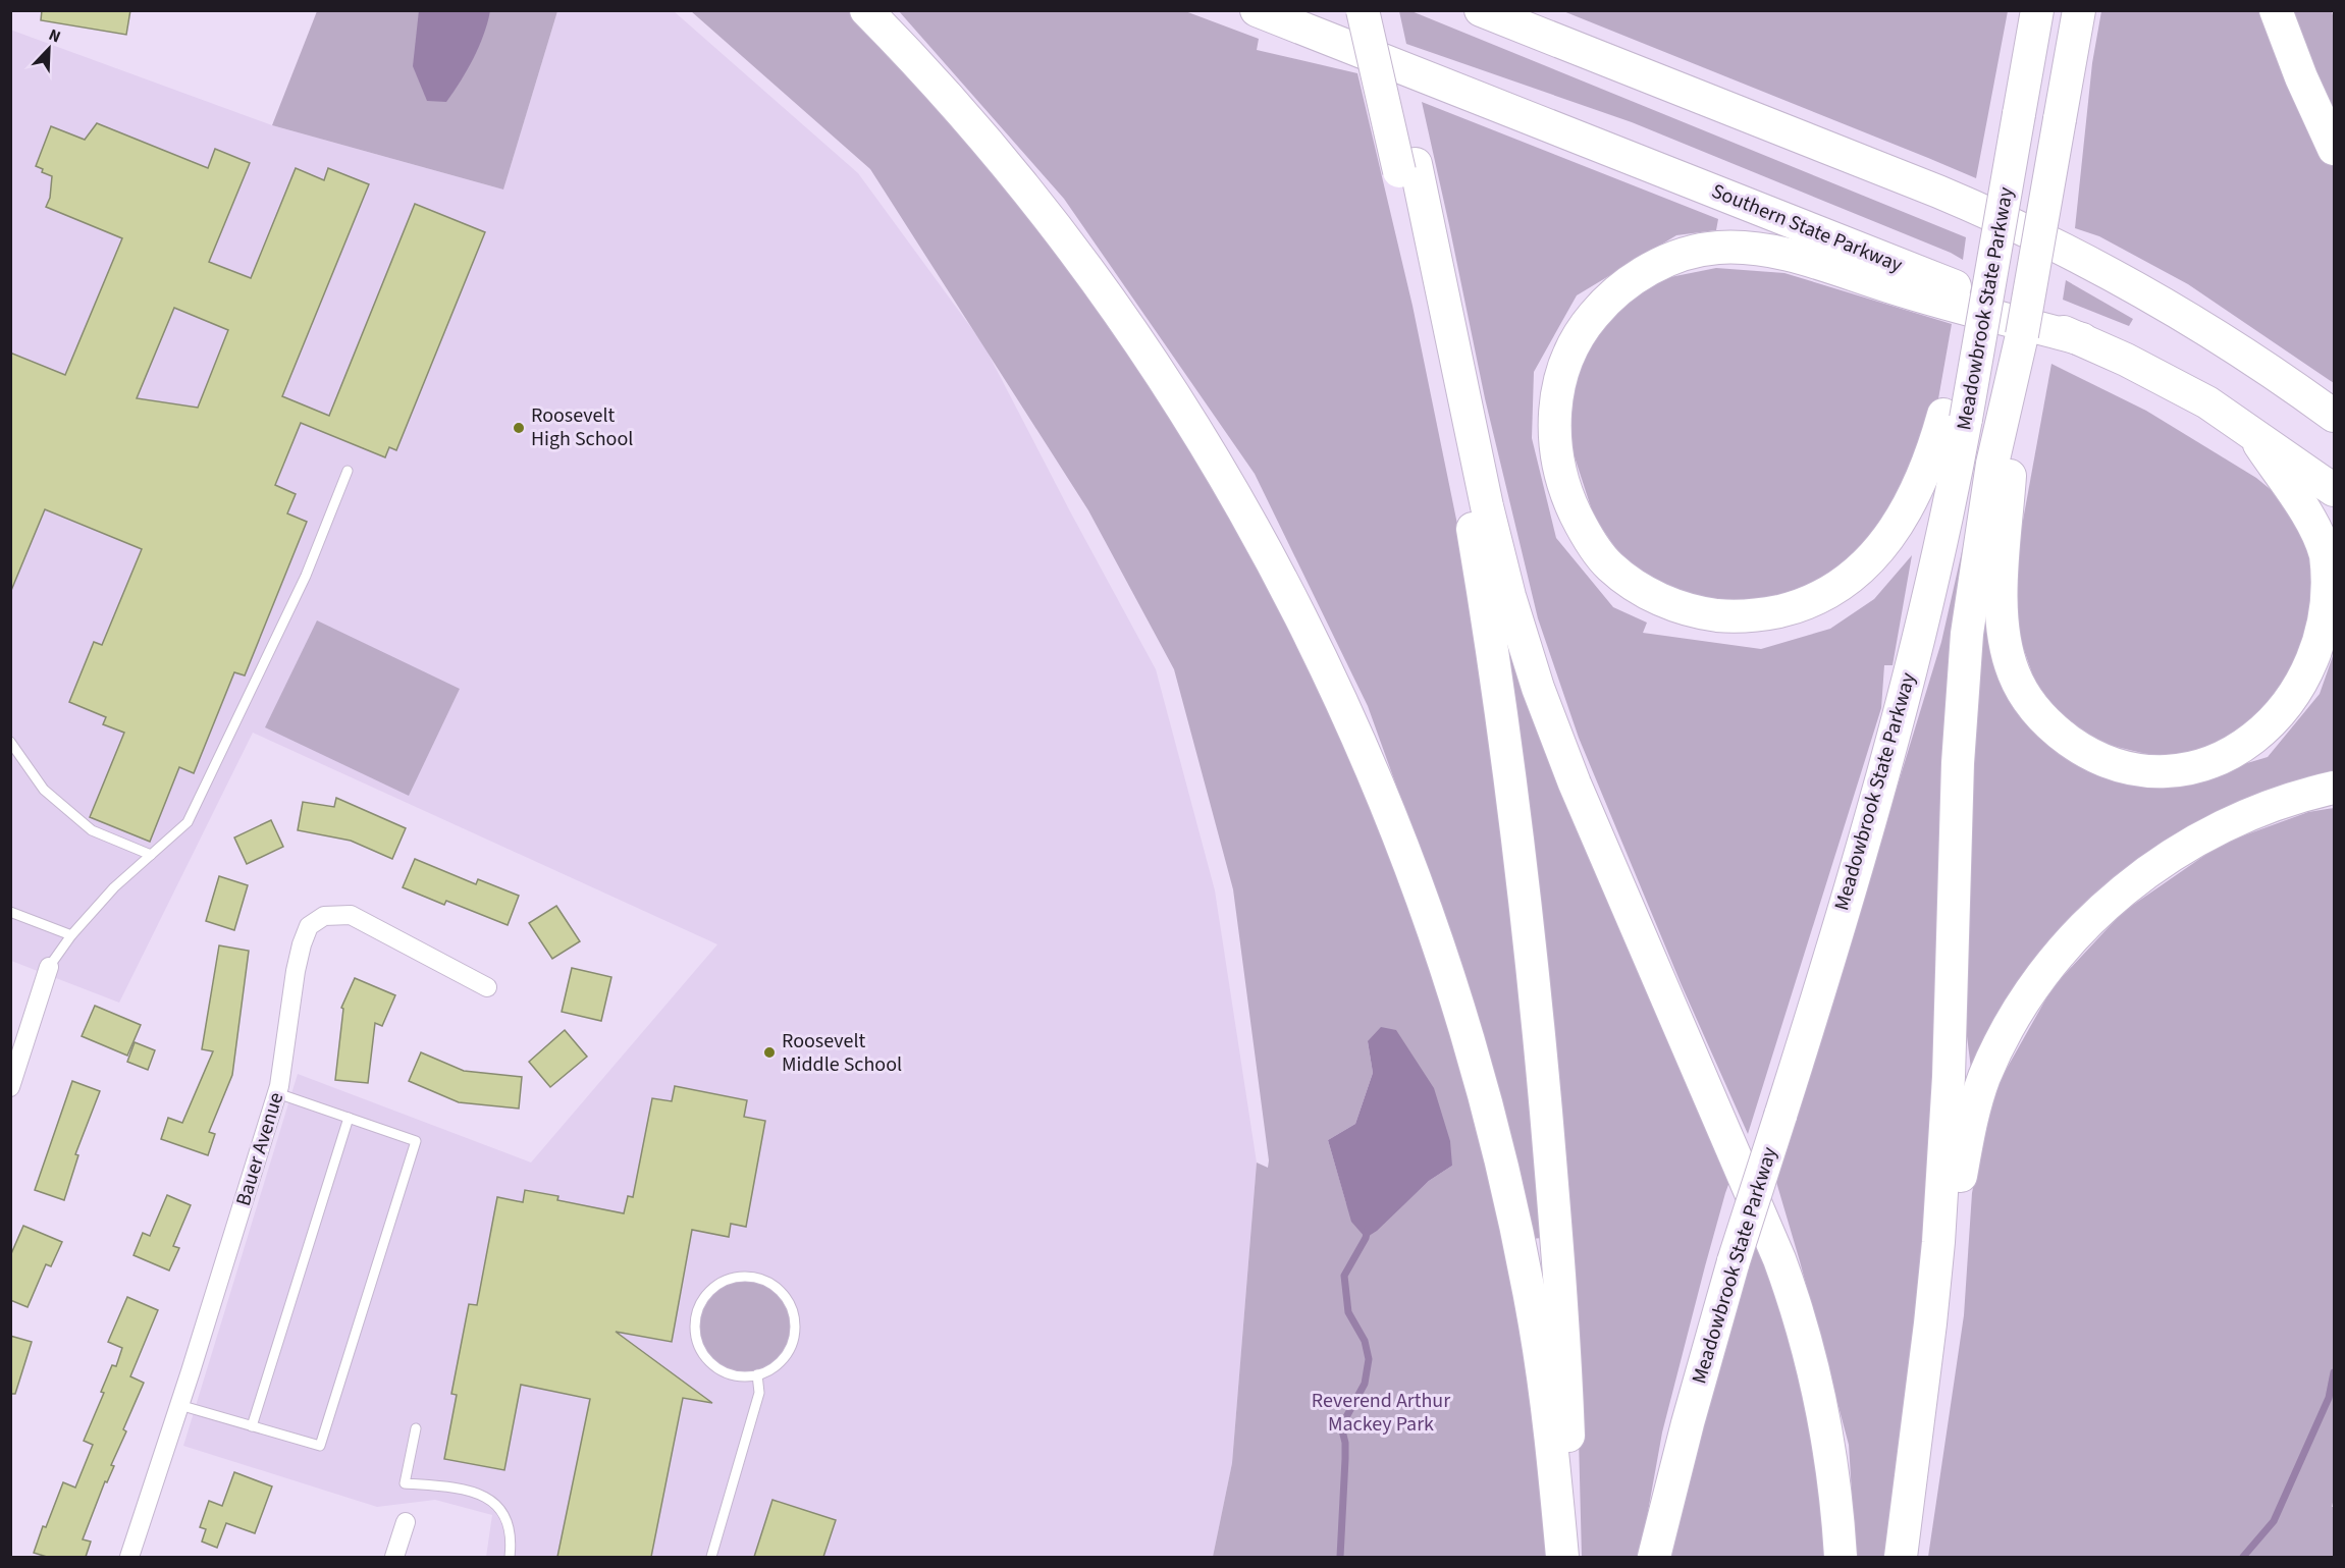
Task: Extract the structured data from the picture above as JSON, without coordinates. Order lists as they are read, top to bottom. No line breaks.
{"streets":{"highway":["Southern State Parkway","Meadowbrook State Parkway"],"street":["Bauer Avenue"]},"parks":["Reverend Arthur Mackey Park"],"places":["Roosevelt High School","Roosevelt Middle School"],"north":"top right"}
